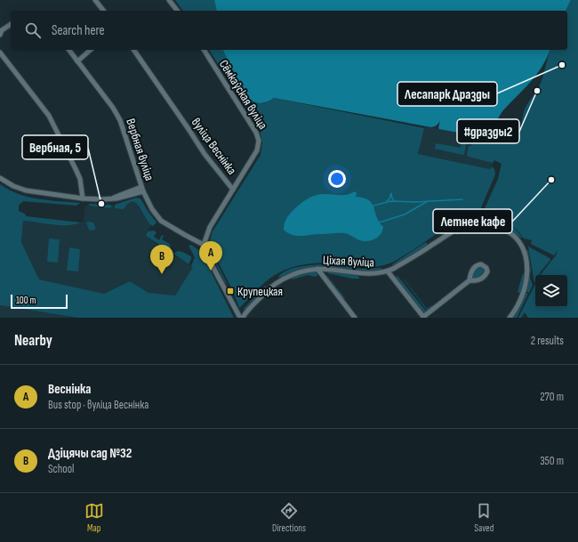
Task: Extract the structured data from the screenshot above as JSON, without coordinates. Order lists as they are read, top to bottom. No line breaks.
{"streets":{"street":["Сёмкаўская вуліца","вуліца Веснінка","Вербная вуліца","Ціхая вуліца"]},"crossings":[["Сёмкаўская вуліца","вуліца Веснінка"],["вуліца Веснінка","Вербная вуліца"]],"places":{"other":["Лесапарк Дразды","#дразды2","Летнее кафе","Вербная, 5"],"transit":["Крупецкая"]},"scale_bar":"100 m","page":{"search":"Search here","pins":["A","B"],"scale":"100 m","heading":["Nearby","2 results"],"list":[{"mark":"A","name":"Веснінка","note":"Bus stop · вуліца Веснінка","value":"270 m"},{"mark":"B","name":"Дзіцячы сад №32","note":"School","value":"350 m"}],"nav":["Map","Directions","Saved"]}}
